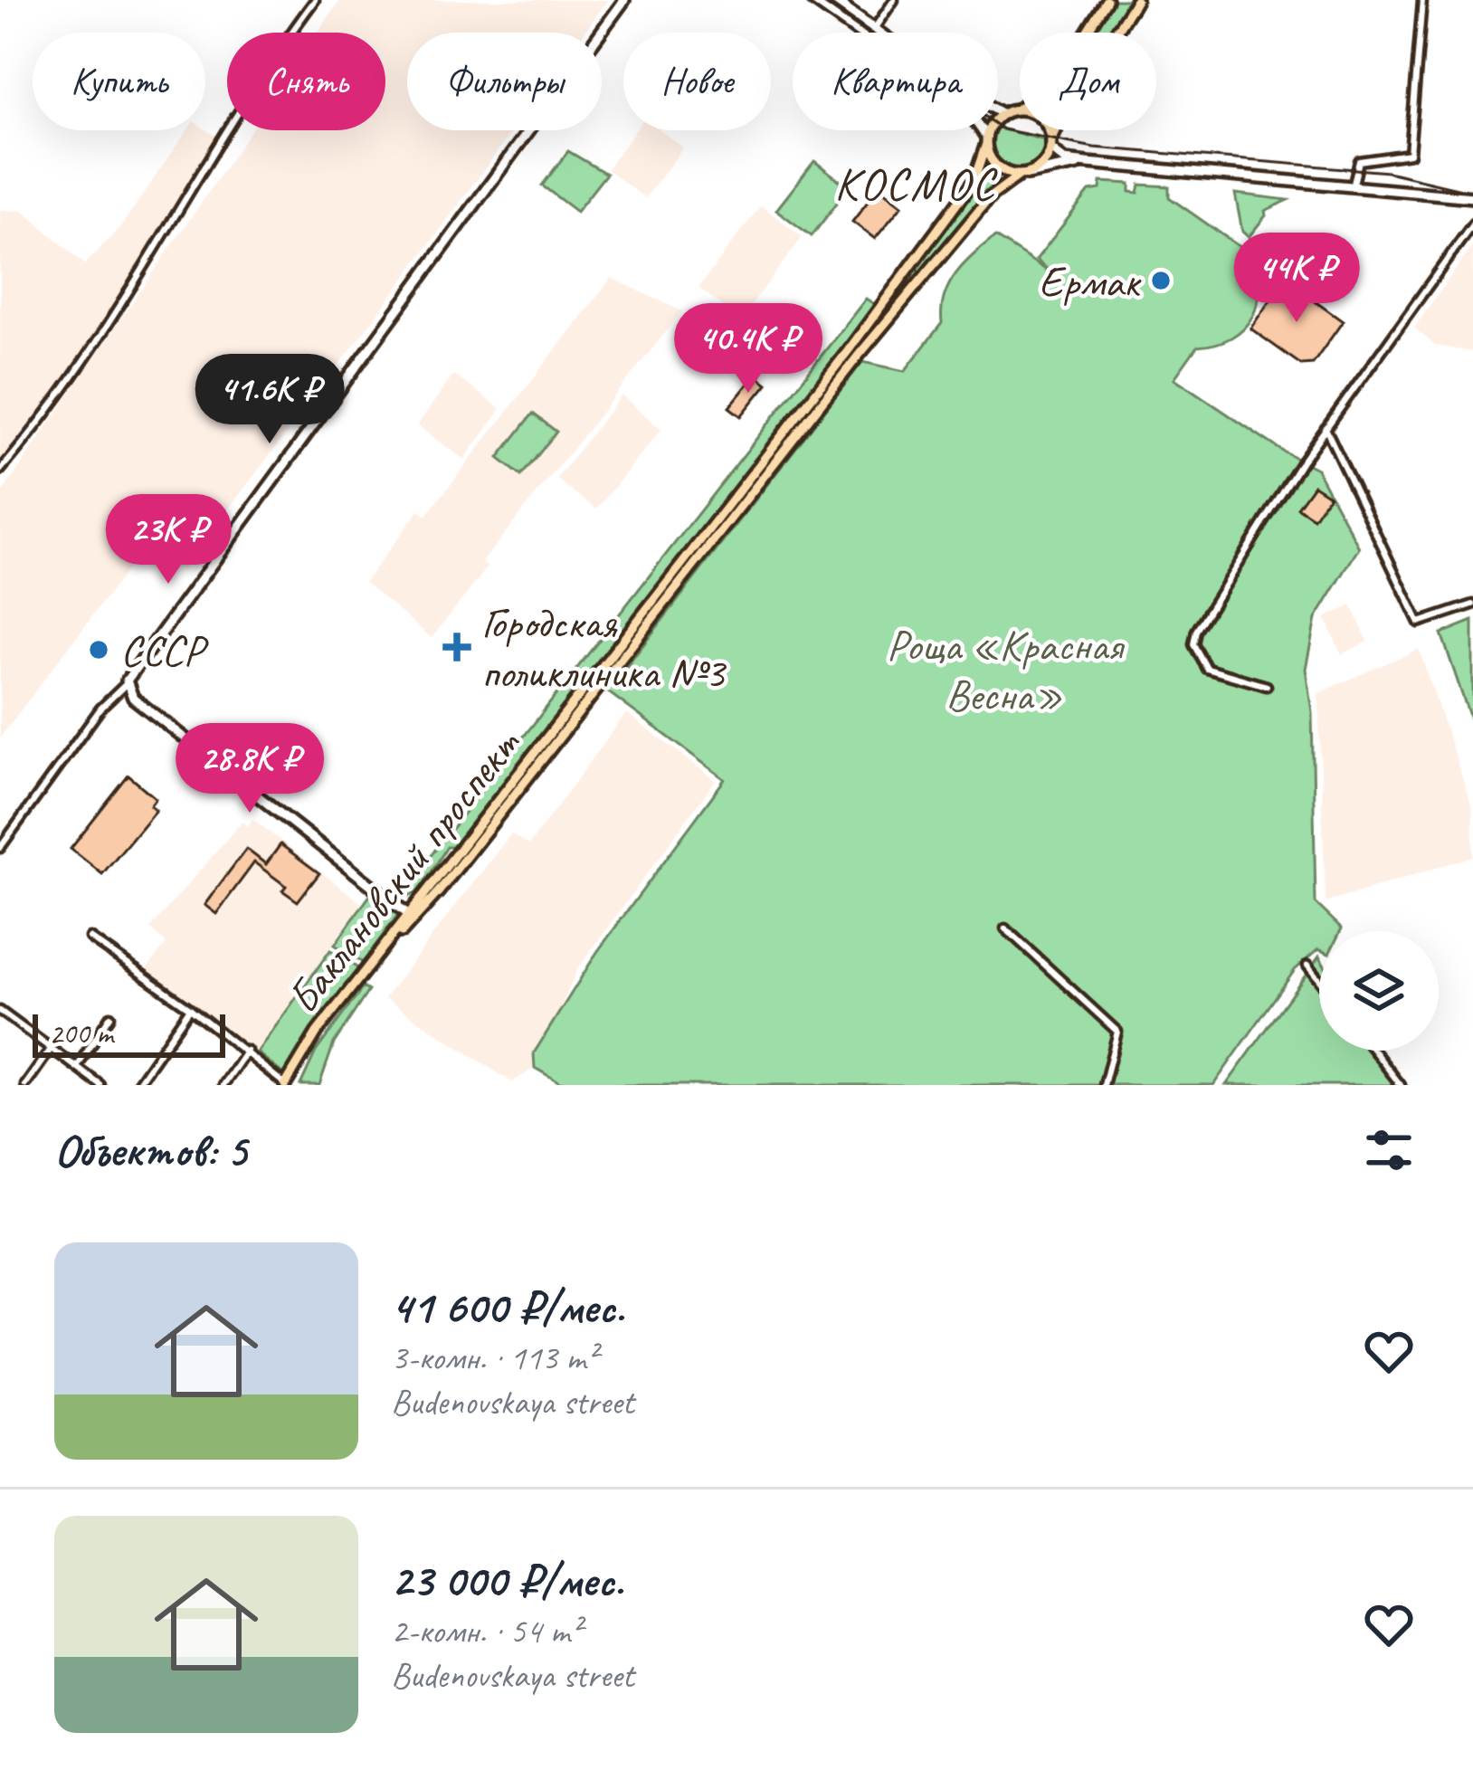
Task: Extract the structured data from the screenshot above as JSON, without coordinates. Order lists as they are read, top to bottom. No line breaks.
{"streets":{"main road":["Баклановский проспект"]},"districts":["КОСМОС"],"parks":["Роща «Красная Весна»"],"places":{"other":["Ермак","СССР"],"health":["Городская поликлиника №3"]},"scale_bar":"200 m","page":{"chip":["Купить","Снять","Фильтры","Новое","Квартира","Дом"],"price":["44K ₽","40.4K ₽","41.6K ₽","23K ₽","28.8K ₽"],"scale":"200 m","heading":"Объектов: 5","list":[{"name":"41 600 ₽/мес.","note":"3-комн. · 113 m² · Budenovskaya street"},{"name":"23 000 ₽/мес.","note":"2-комн. · 54 m² · Budenovskaya street"}]}}
